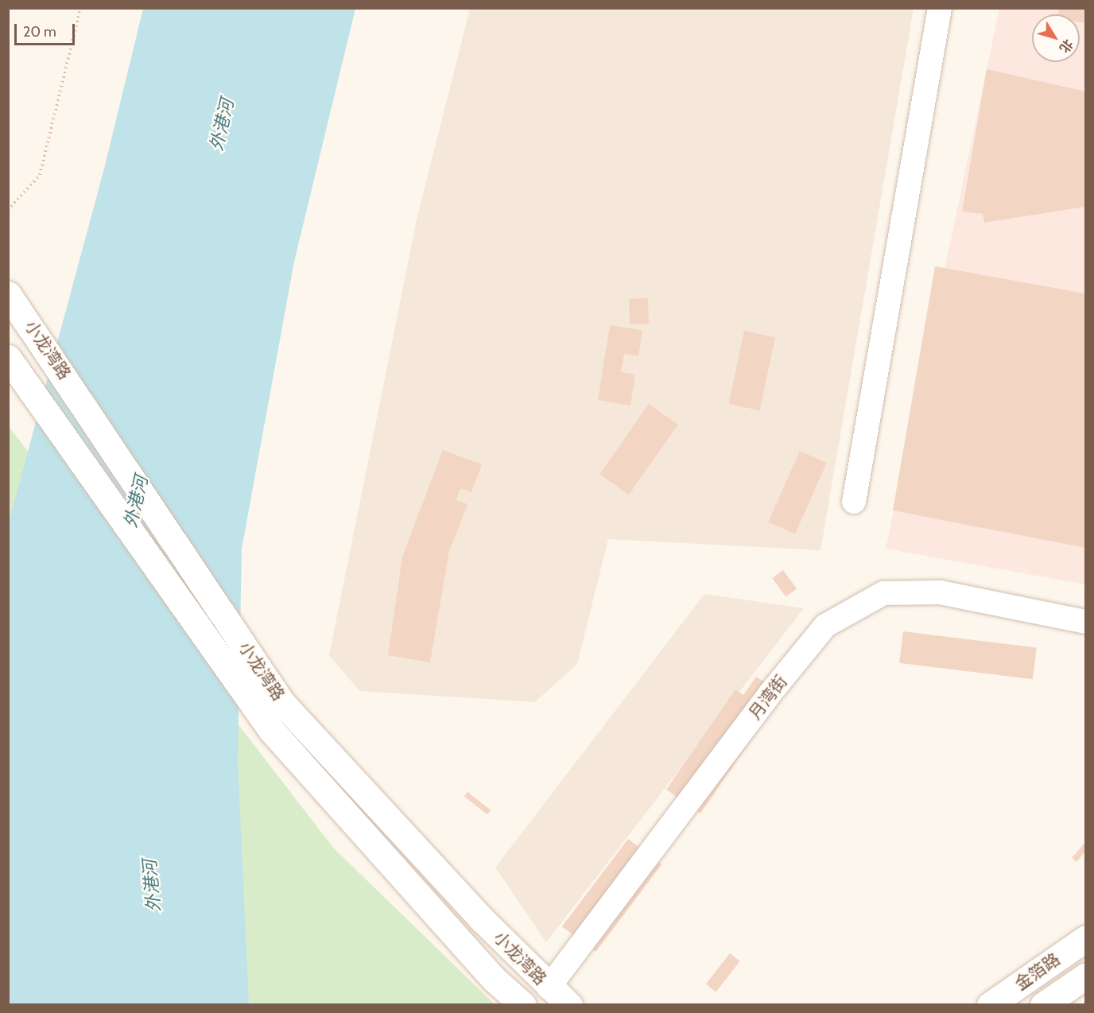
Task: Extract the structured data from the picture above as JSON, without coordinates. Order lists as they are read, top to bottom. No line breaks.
{"streets":{"main road":["小龙湾路","金箔路"],"street":["月湾街"]},"crossings":[["小龙湾路","月湾街"]],"water":["外港河"],"scale_bar":"20 m","north":"bottom right"}
